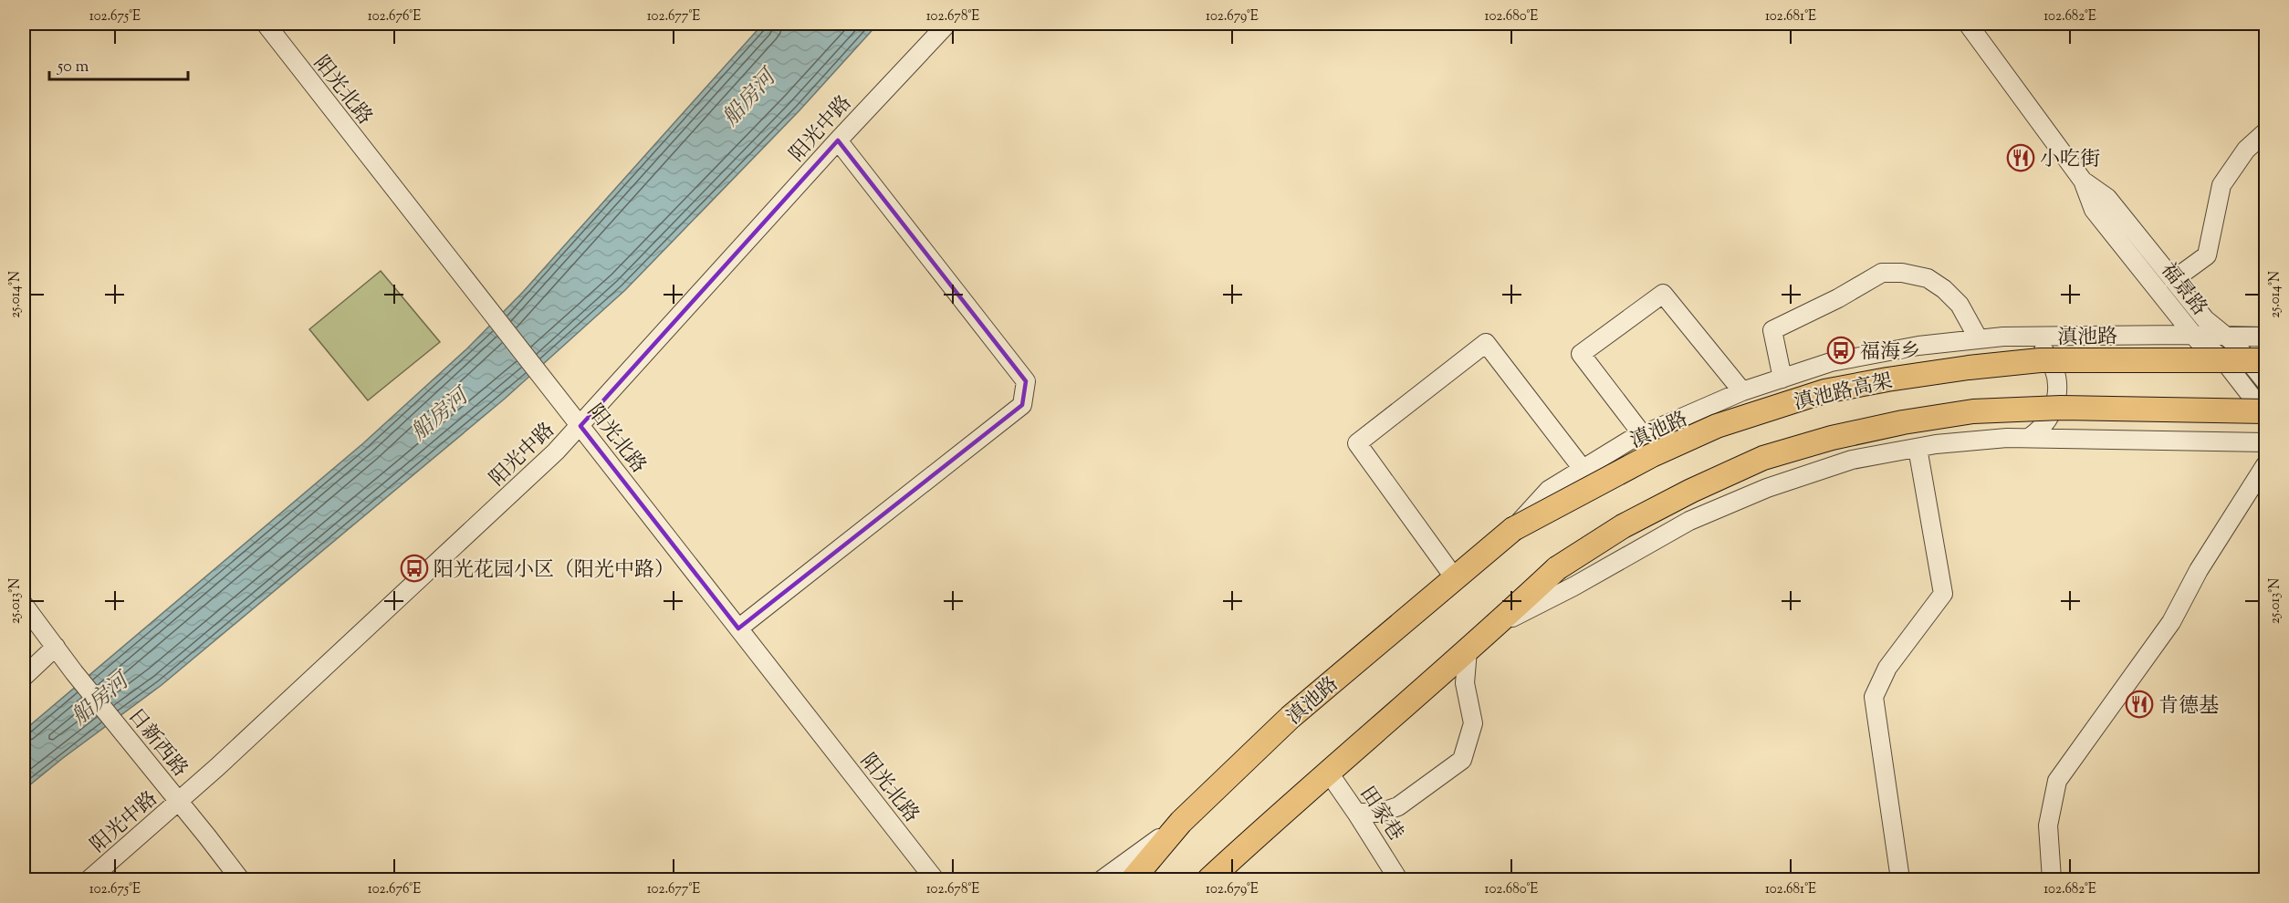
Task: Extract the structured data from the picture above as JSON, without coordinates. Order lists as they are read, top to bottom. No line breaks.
{"streets":{"main road":["滇池路","滇池路高架"],"street":["阳光北路","阳光中路","福景路","日新西路","田家巷"]},"crossings":[["阳光北路","阳光中路"],["阳光中路","日新西路"],["福景路","滇池路"],["滇池路","滇池路高架"]],"water":["船房河"],"places":{"restaurant":["小吃街","肯德基"],"bus stop":["福海乡","阳光花园小区（阳光中路）"]},"scale_bar":"50 m","coordinates":["102.675°E","102.676°E","102.677°E","102.678°E","102.679°E","102.680°E","102.681°E","102.682°E","25.014°N","25.013°N"]}
